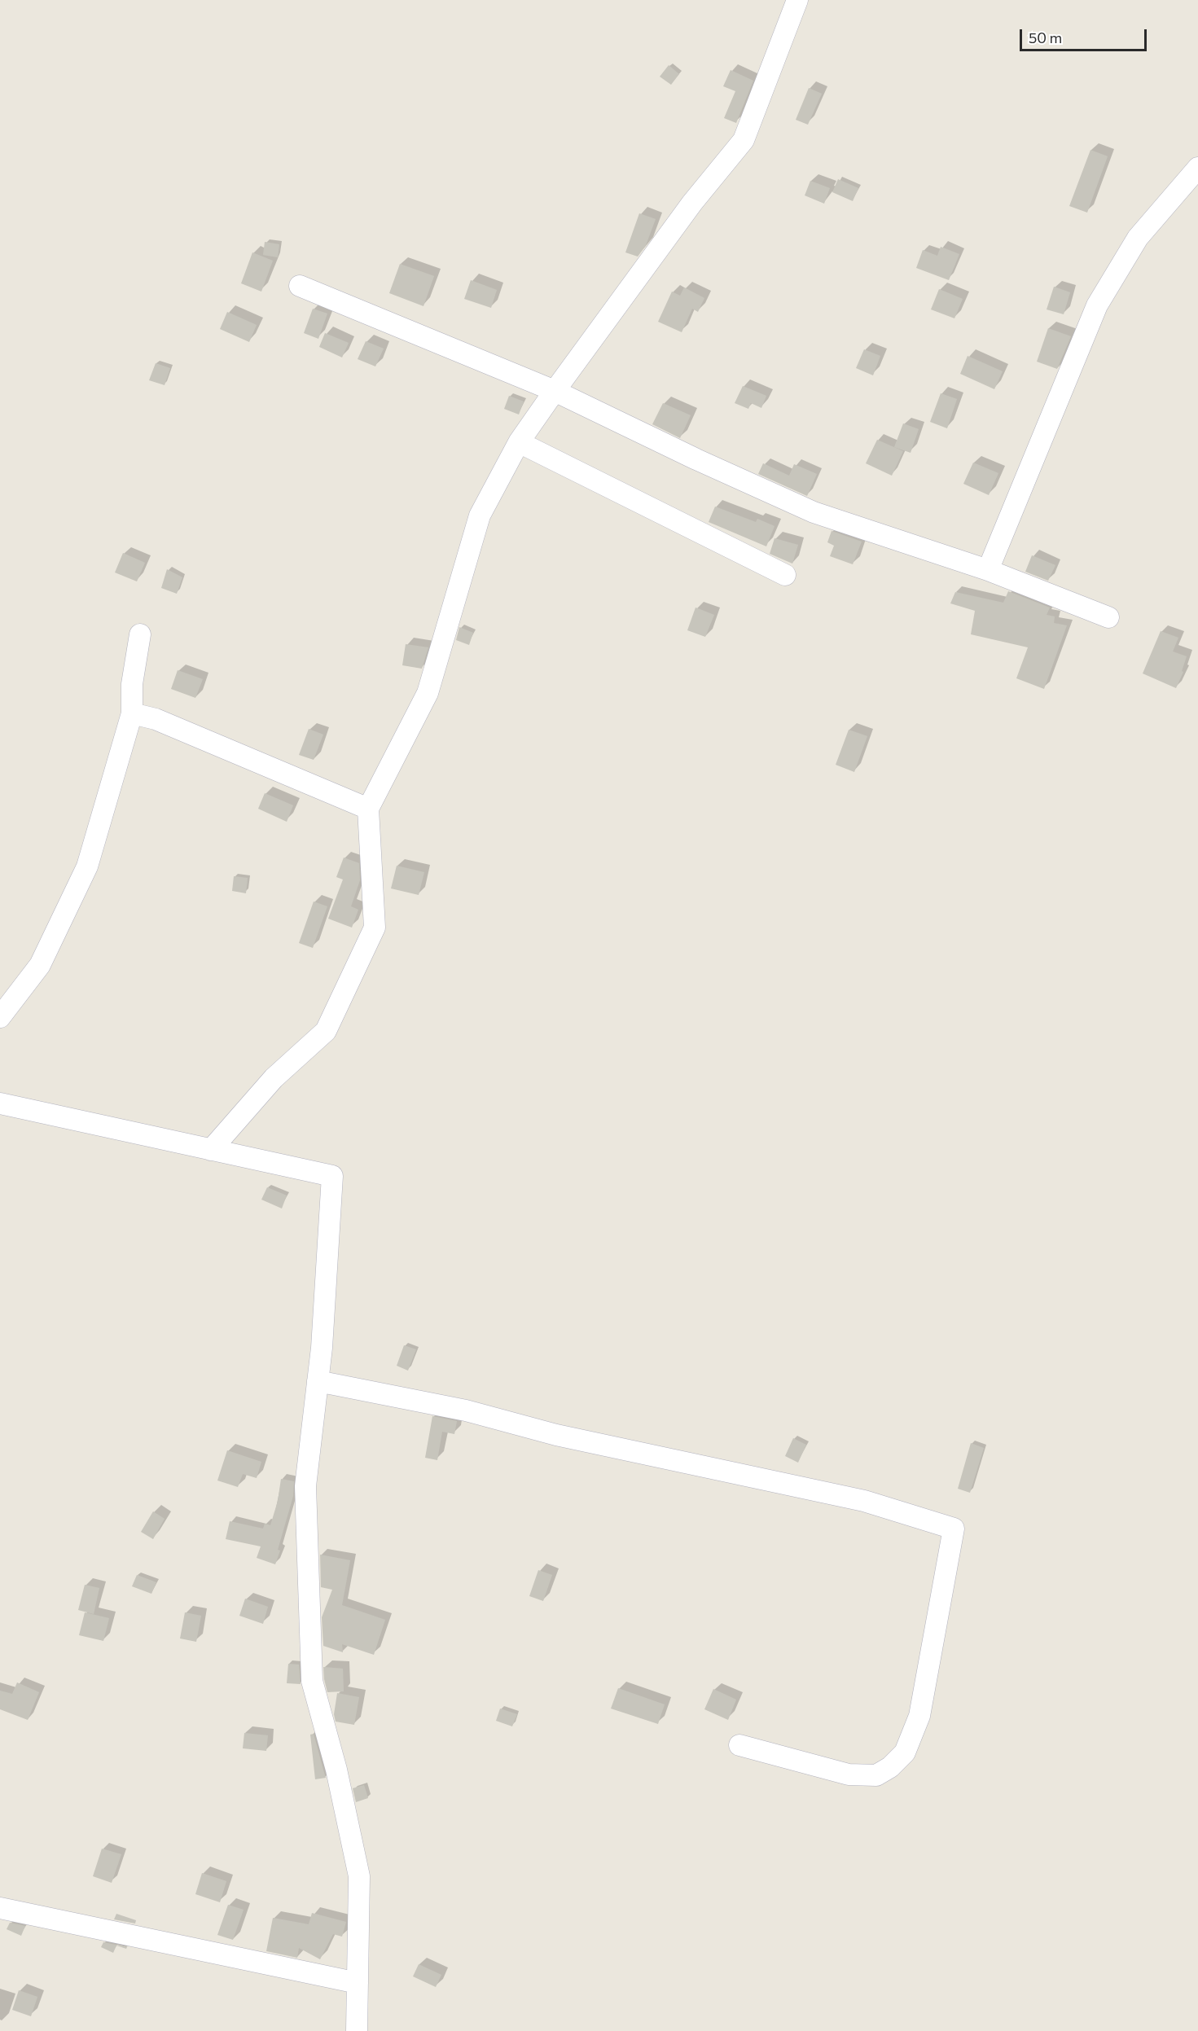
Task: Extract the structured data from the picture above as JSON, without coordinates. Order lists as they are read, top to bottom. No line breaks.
{"scale_bar":"50 m"}
